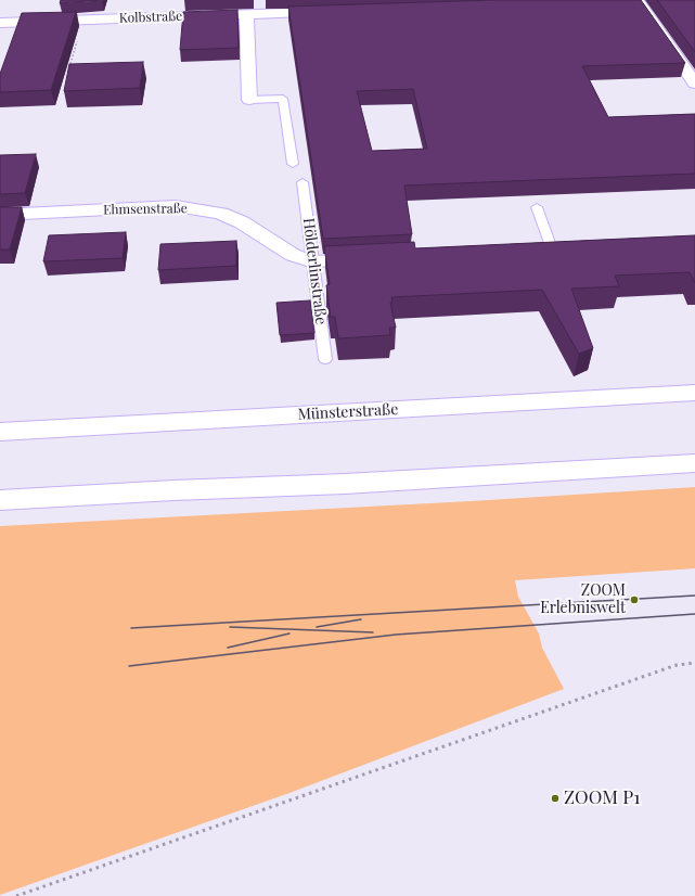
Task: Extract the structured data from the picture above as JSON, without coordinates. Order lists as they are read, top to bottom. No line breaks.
{"streets":{"street":["Kolbstraße","Ehmsenstraße","Münsterstraße"],"lane":["Hölderlinstraße"]},"crossings":[["Ehmsenstraße","Hölderlinstraße"]],"places":["ZOOM Erlebniswelt","ZOOM P1"]}
